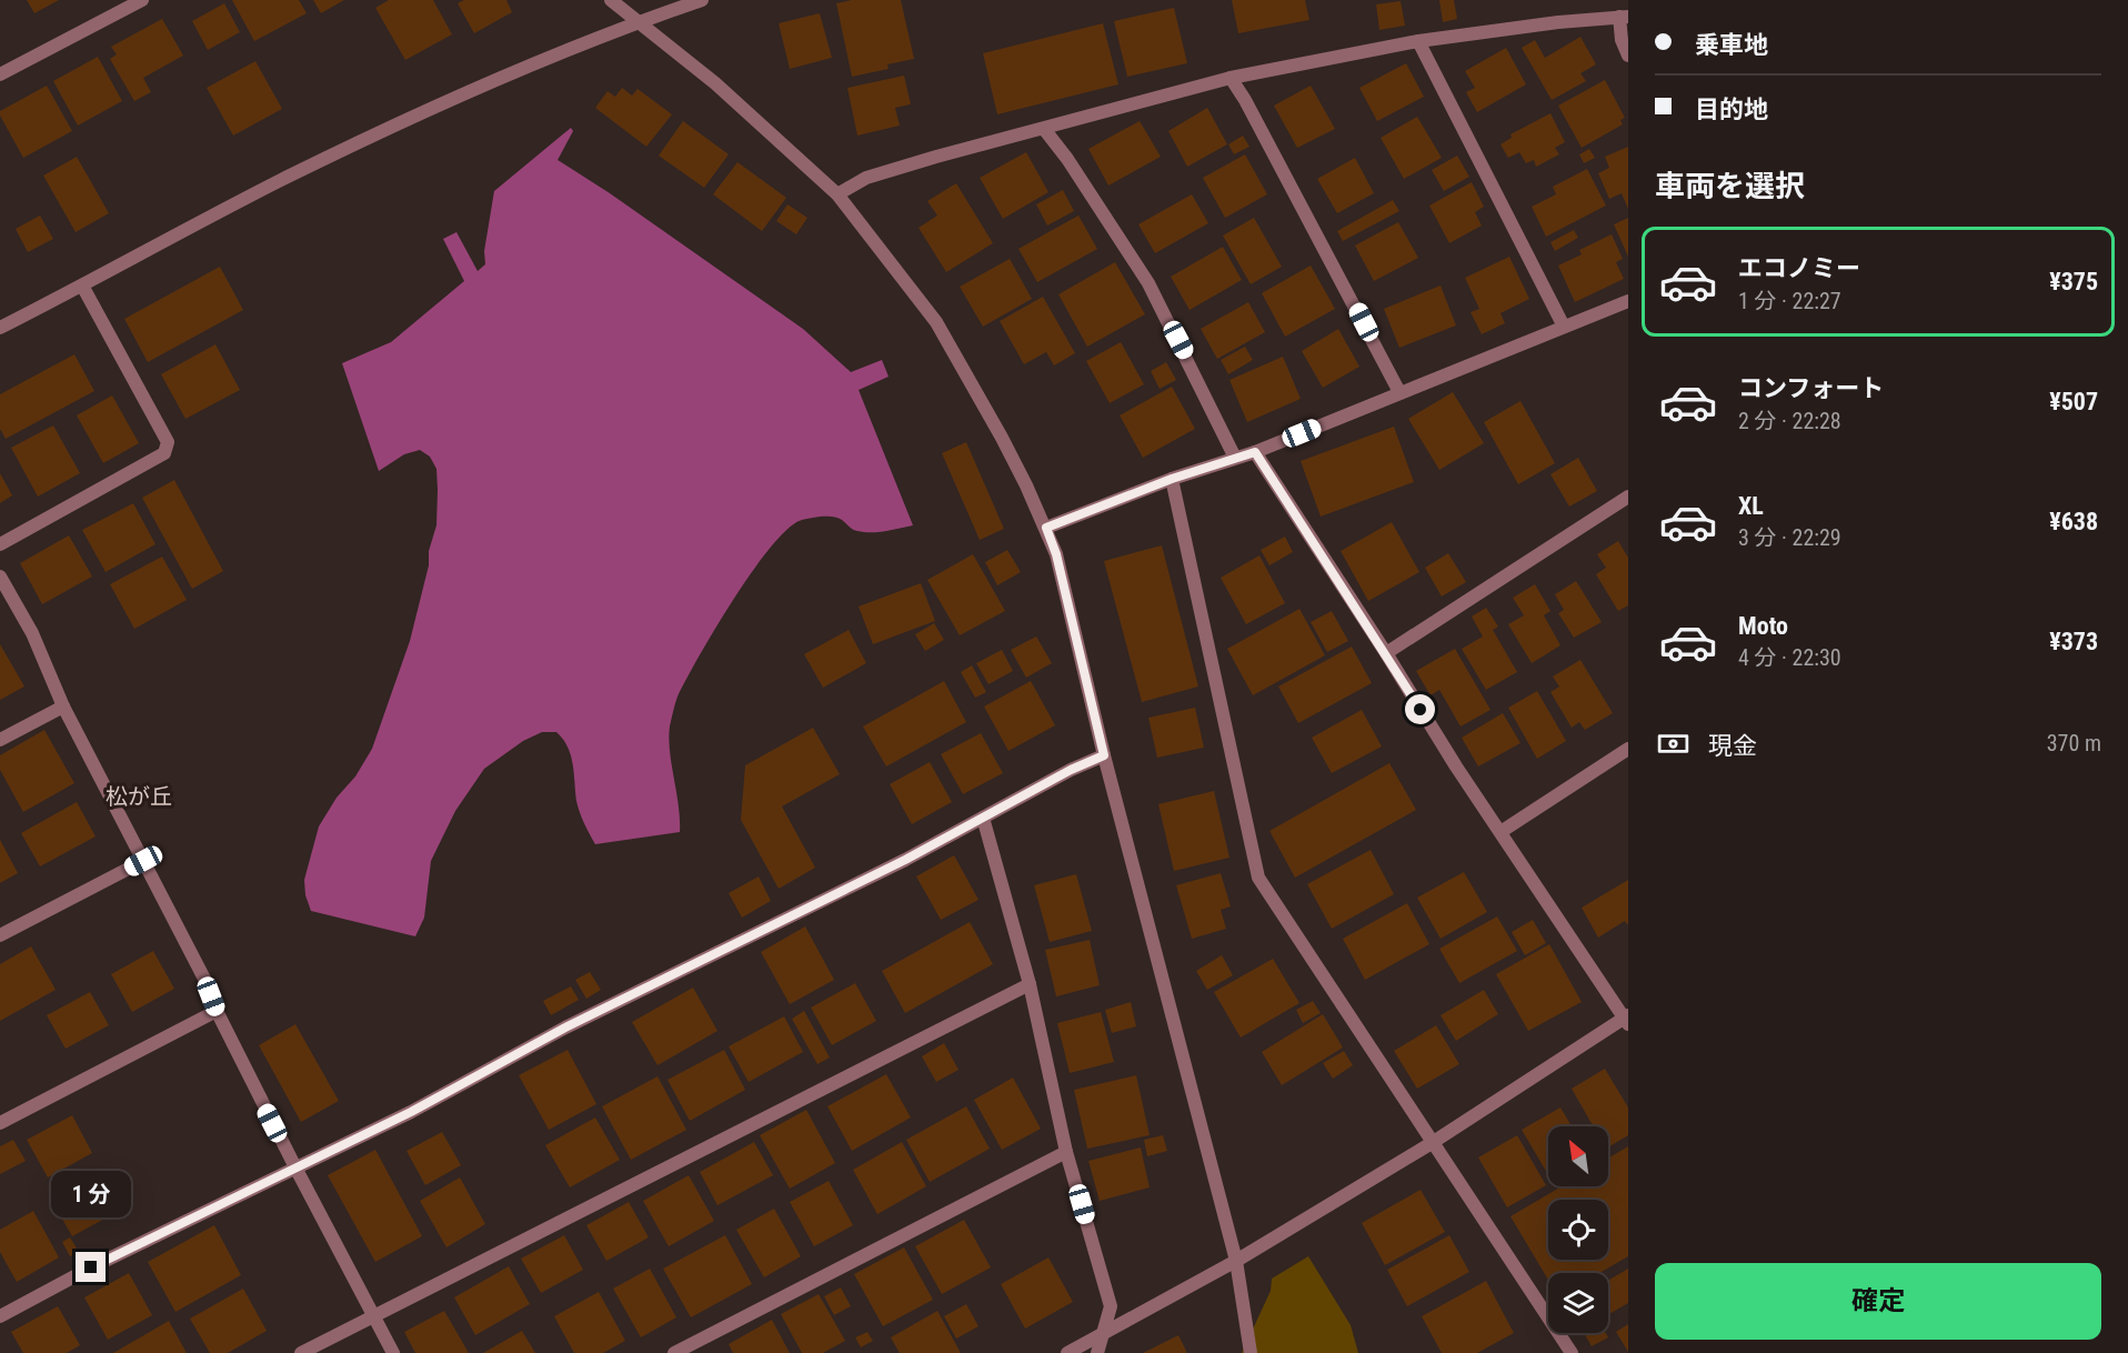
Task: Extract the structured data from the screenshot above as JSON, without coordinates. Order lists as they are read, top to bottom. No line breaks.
{"districts":["松が丘"],"north":"top left","page":{"banner":["乗車地","目的地"],"heading":"車両を選択","list":[{"name":"エコノミー","note":"1 分 · 22:27","value":"¥375"},{"name":"コンフォート","note":"2 分 · 22:28","value":"¥507"},{"name":"XL","note":"3 分 · 22:29","value":"¥638"},{"name":"Moto","note":"4 分 · 22:30","value":"¥373"}],"pay":["現金","370 m"],"bubble":"1 分","buttons":"確定"}}
